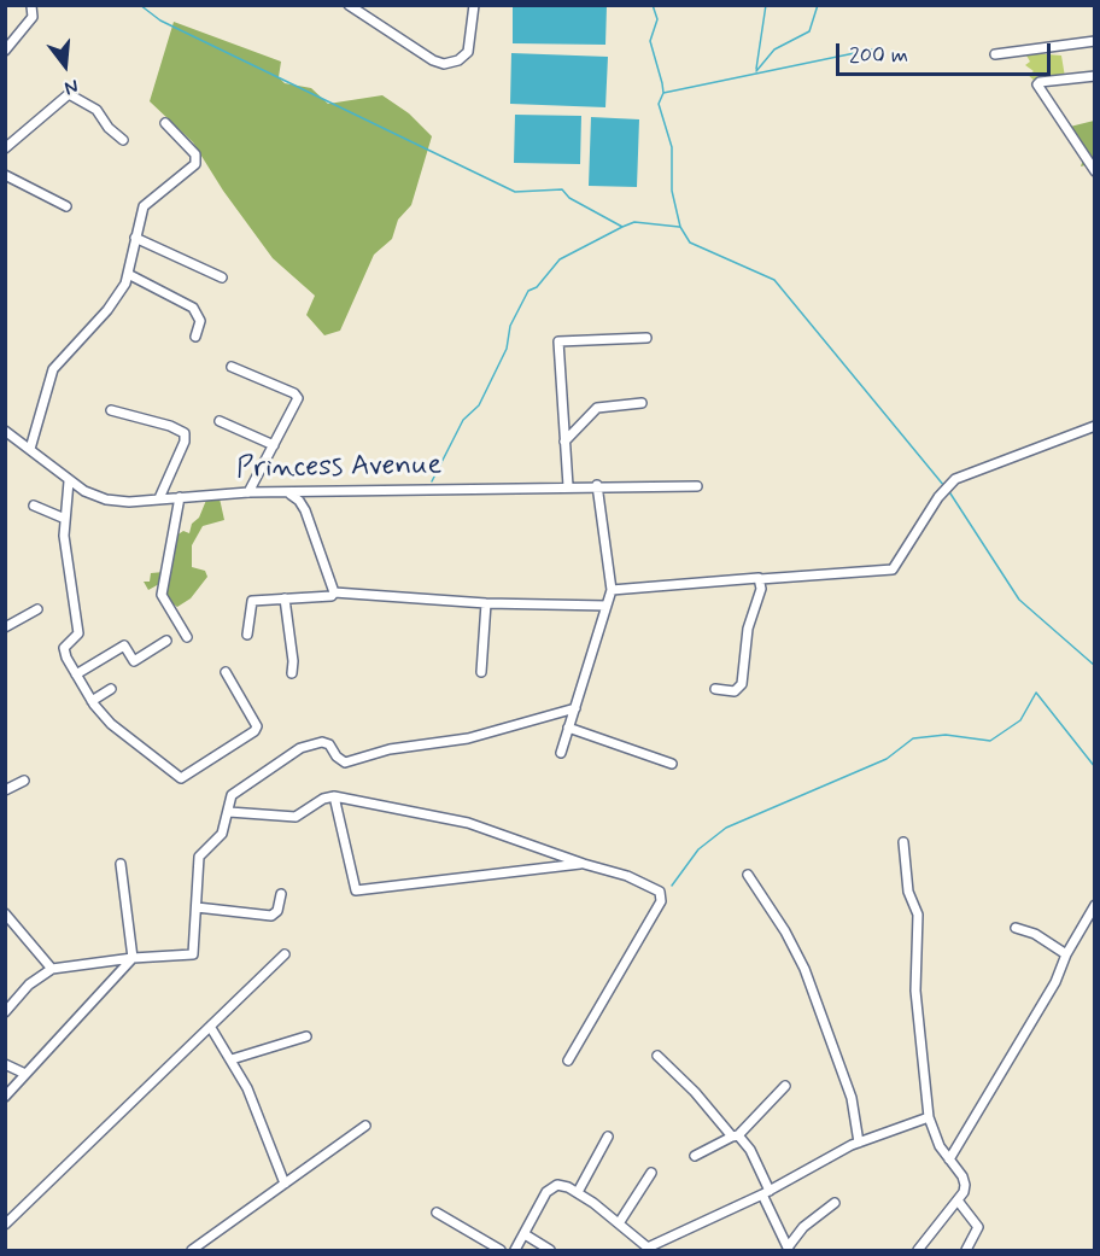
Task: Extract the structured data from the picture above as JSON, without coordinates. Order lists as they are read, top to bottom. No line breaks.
{"streets":{"street":["Princess Avenue"]},"scale_bar":"200 m","north":"bottom"}
